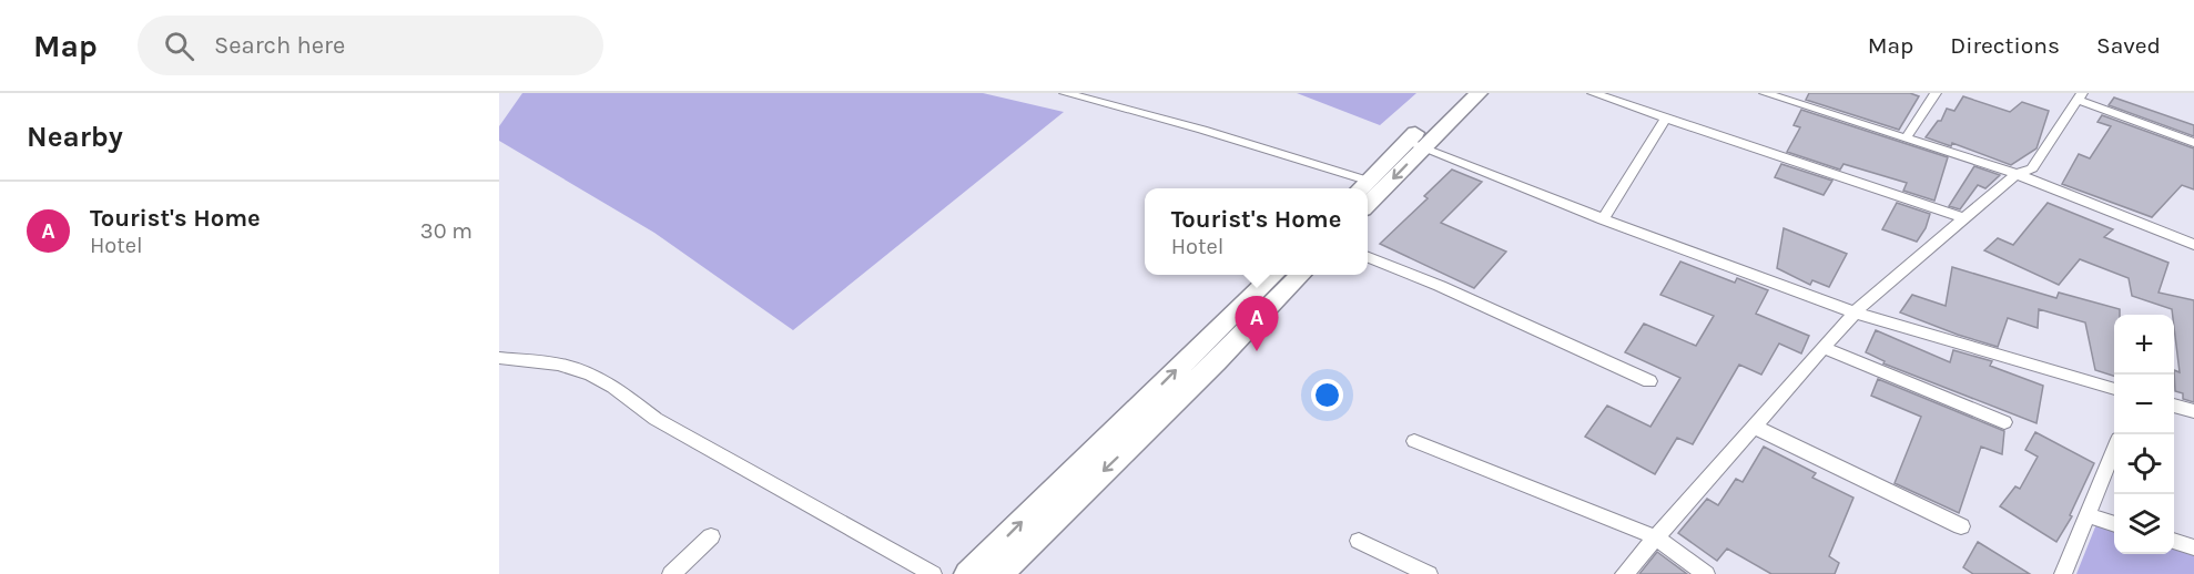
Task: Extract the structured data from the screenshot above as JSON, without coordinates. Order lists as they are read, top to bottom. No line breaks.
{"page":{"header":"Map","search":"Search here","nav":["Map","Directions","Saved"],"heading":"Nearby","list":[{"mark":"A","name":"Tourist's Home","note":"Hotel","value":"30 m"}],"popup":["Tourist's Home","Hotel"],"pins":"A","map_buttons":["+","−"]}}
